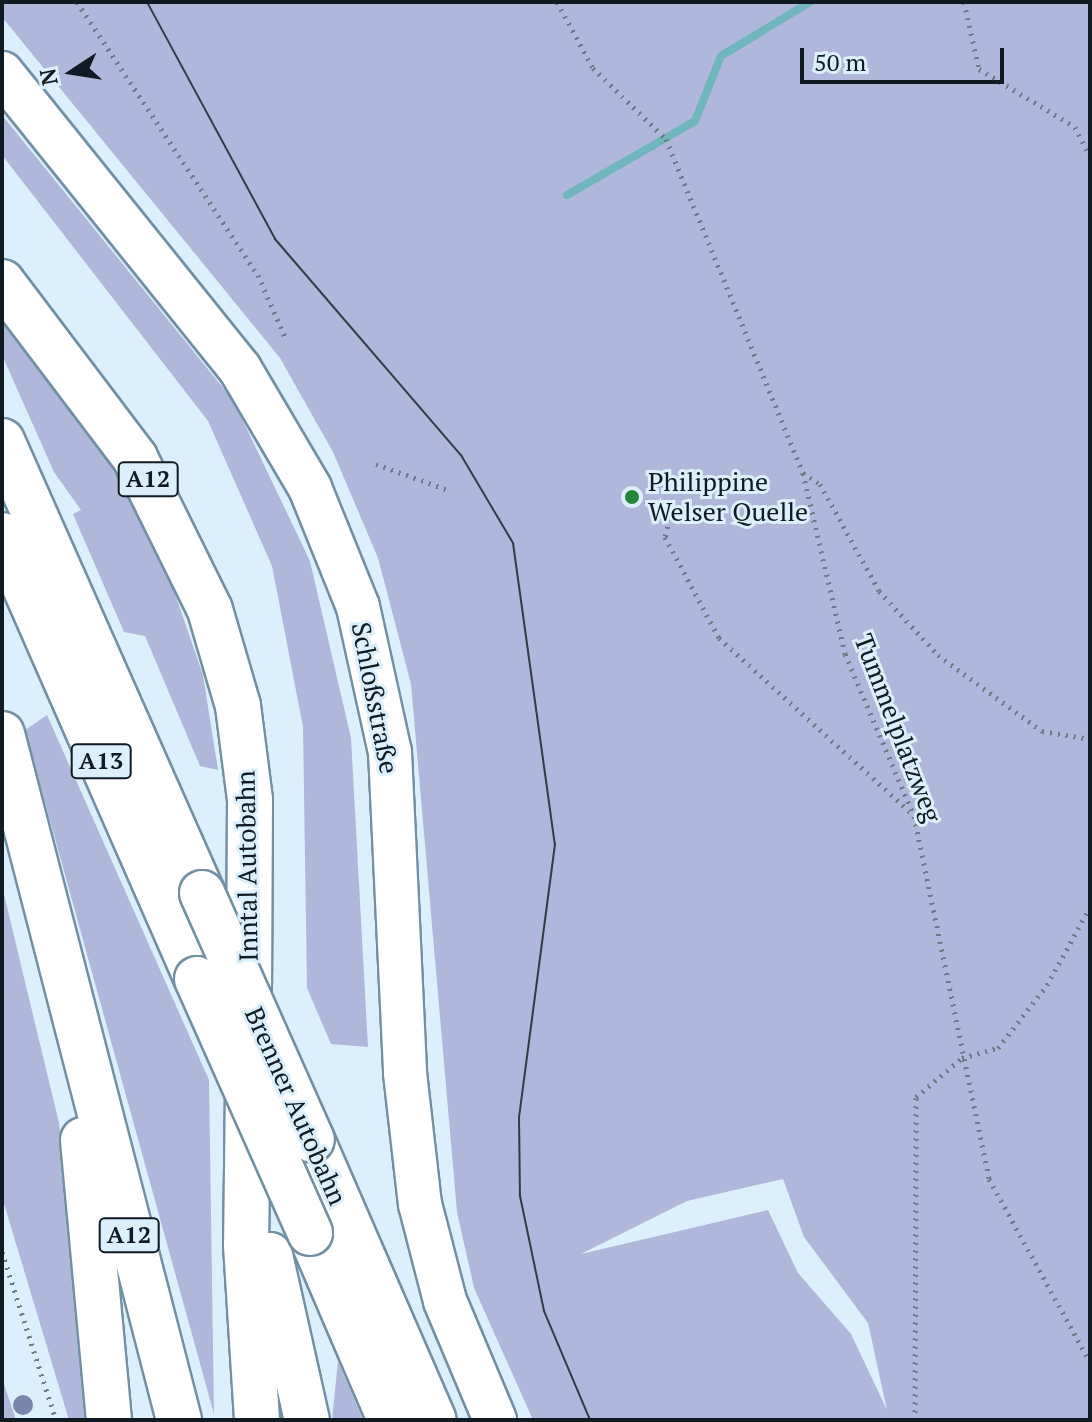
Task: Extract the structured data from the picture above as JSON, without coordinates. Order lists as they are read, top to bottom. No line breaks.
{"streets":{"highway":["A12","A13","Inntal Autobahn","Brenner Autobahn"],"main road":["Schloßstraße"],"path":["Tummelplatzweg"]},"places":["Philippine Welser Quelle"],"scale_bar":"50 m","north":"left"}
